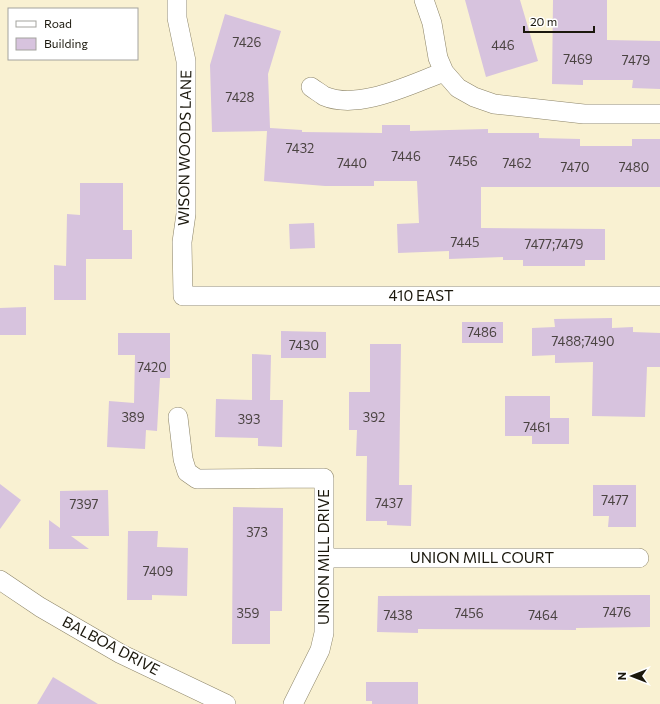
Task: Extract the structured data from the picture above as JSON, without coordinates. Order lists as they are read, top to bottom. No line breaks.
{"streets":{"street":["WISON WOODS LANE","410 EAST","UNION MILL DRIVE","UNION MILL COURT","BALBOA DRIVE"]},"crossings":[["WISON WOODS LANE","410 EAST"],["UNION MILL DRIVE","UNION MILL COURT"]],"house_numbers":["7426","446","7469","7479","7428","7432","7446","7456","7440","7462","7470","7480","7445","7477;7479","7486","7488;7490","7430","7420","389","392","393","7461","7477","7437","7397","373","7409","7476","359","7456","7438","7464"],"legend":["Road","Building"],"scale_bar":"20 m","north":"left"}
